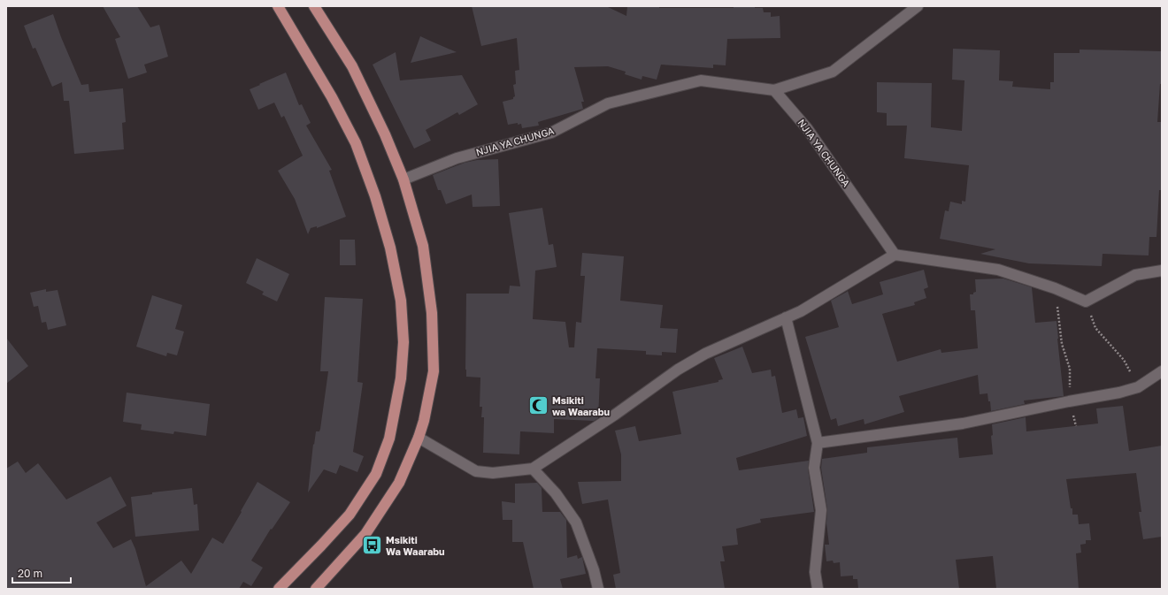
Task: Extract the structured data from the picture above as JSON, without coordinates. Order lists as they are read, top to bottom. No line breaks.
{"streets":{"street":["NJIA YA CHUNGA"]},"places":{"mosque":["Msikiti wa Waarabu"],"bus stop":["Msikiti Wa Waarabu"]},"scale_bar":"20 m"}
